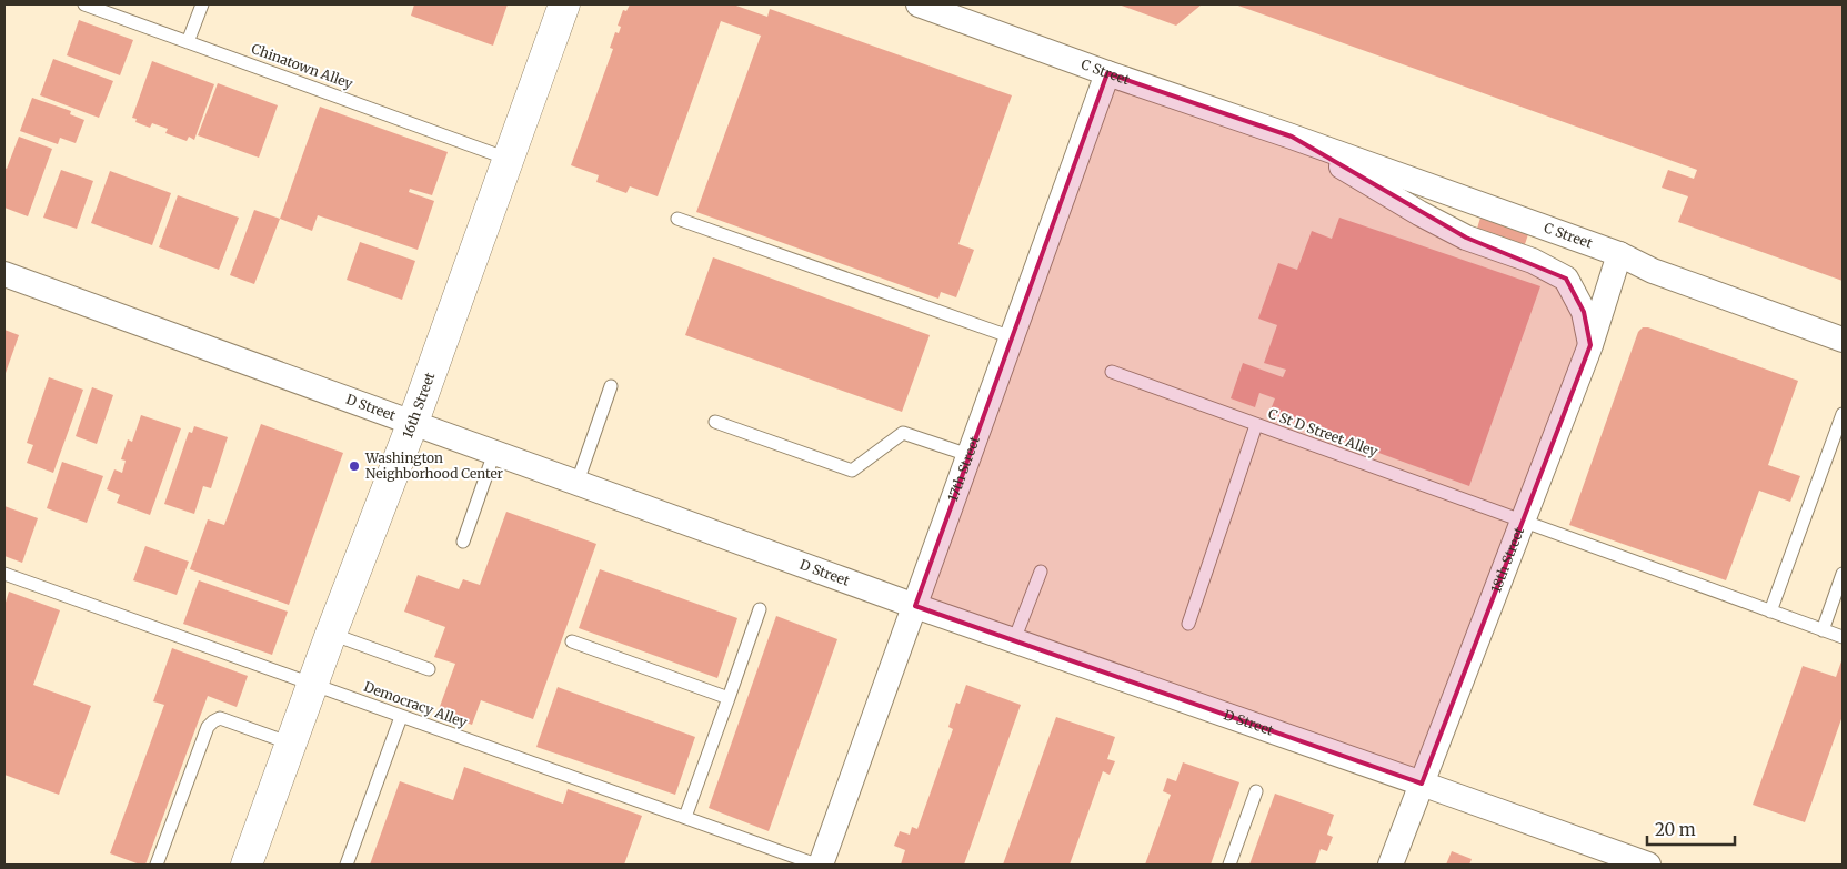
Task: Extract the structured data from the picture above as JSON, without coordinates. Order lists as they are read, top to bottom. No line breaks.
{"streets":{"main road":["16th Street"],"street":["C Street","D Street","17th Street","18th Street"],"lane":["Chinatown Alley","C St D Street Alley","Democracy Alley"]},"crossings":[["Chinatown Alley","16th Street"],["C Street","17th Street"],["C Street","18th Street"],["16th Street","D Street"],["16th Street","Democracy Alley"],["D Street","17th Street"],["D Street","18th Street"],["C St D Street Alley","18th Street"],["17th Street","Democracy Alley"]],"places":["Washington Neighborhood Center"],"scale_bar":"20 m"}
